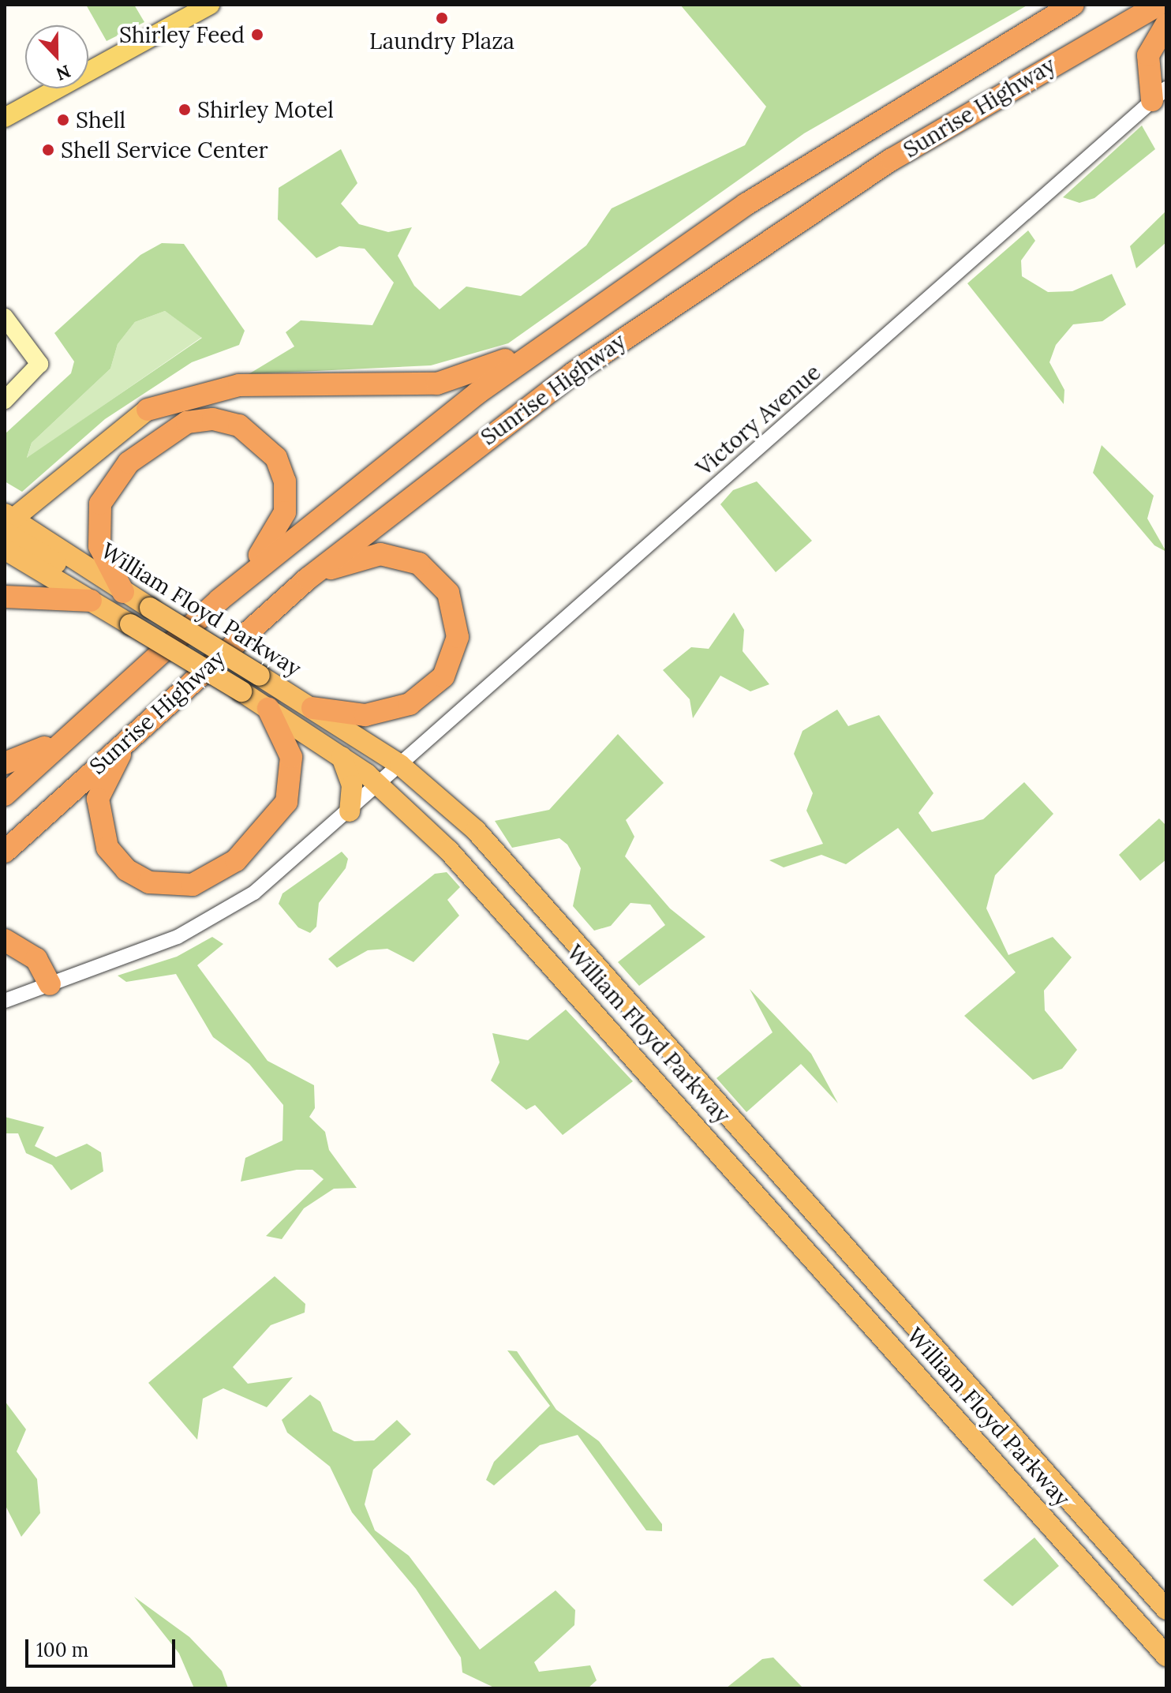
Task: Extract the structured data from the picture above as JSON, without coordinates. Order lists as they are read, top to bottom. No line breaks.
{"streets":{"highway":["Sunrise Highway","William Floyd Parkway"],"street":["Victory Avenue"]},"crossings":[["Victory Avenue","William Floyd Parkway"]],"places":["Laundry Plaza","Shirley Feed","Shirley Motel","Shell","Shell Service Center"],"scale_bar":"100 m","north":"bottom"}
